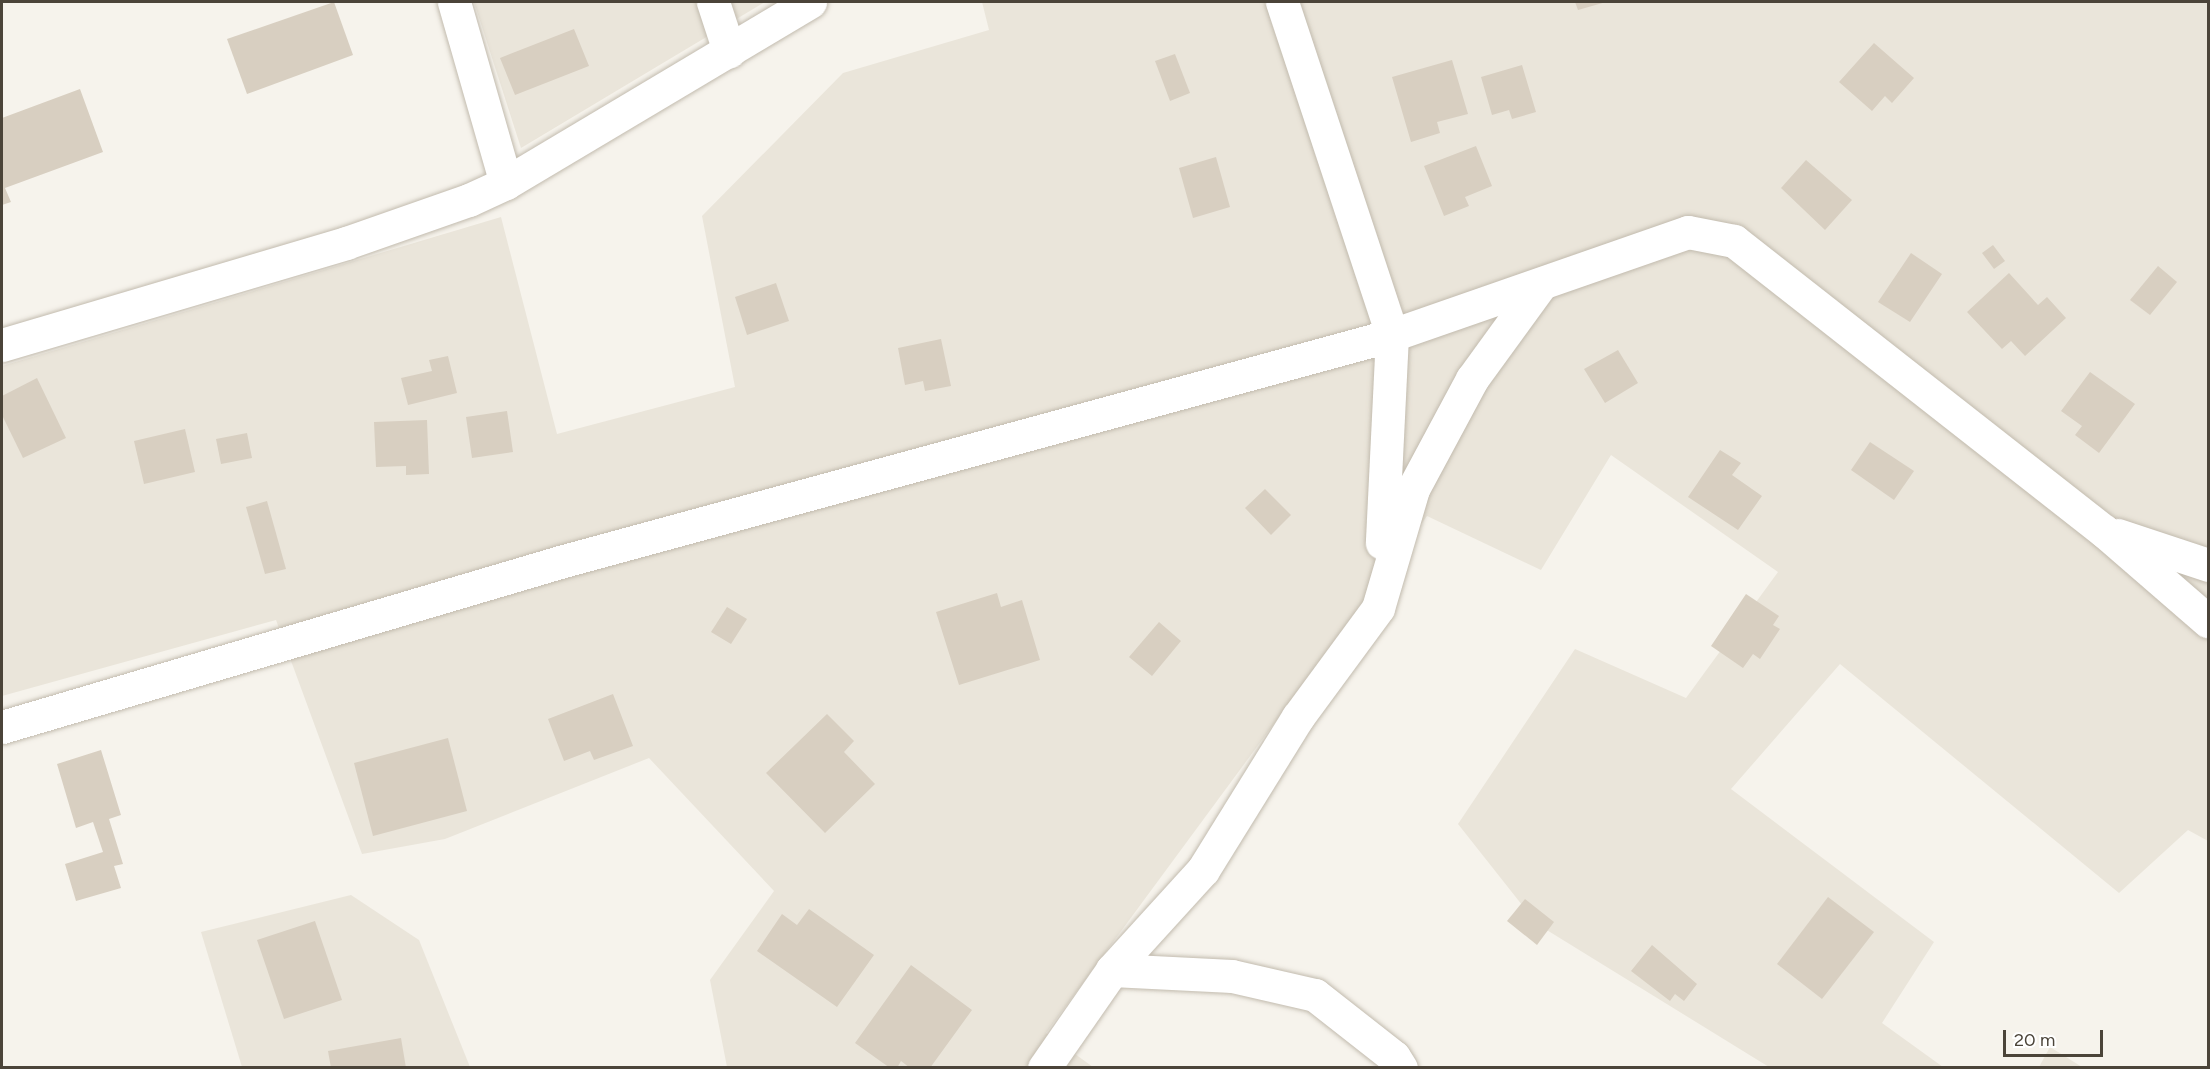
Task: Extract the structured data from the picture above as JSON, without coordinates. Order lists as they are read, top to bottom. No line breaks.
{"scale_bar":"20 m"}
